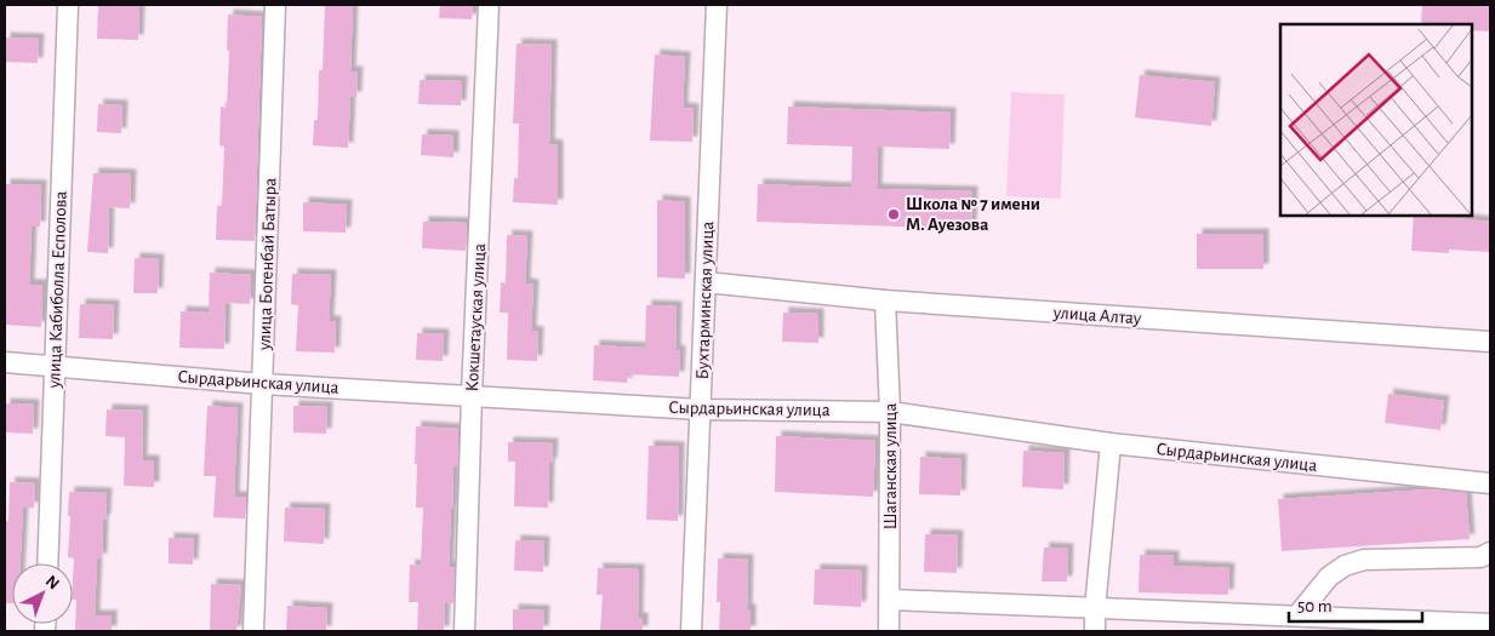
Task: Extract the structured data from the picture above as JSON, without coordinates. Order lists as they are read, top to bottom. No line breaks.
{"streets":{"street":["улица Богенбай Батыра","улица Кабиболла Есполова","Бухтарминская улица","улица Алтау","Кокшетауская улица","Сырдарьинская улица","Шаганская улица"]},"crossings":[["улица Богенбай Батыра","Сырдарьинская улица"],["улица Кабиболла Есполова","Сырдарьинская улица"],["Бухтарминская улица","улица Алтау"],["Бухтарминская улица","Сырдарьинская улица"],["улица Алтау","Шаганская улица"],["Кокшетауская улица","Сырдарьинская улица"],["Сырдарьинская улица","Шаганская улица"]],"places":["Школа № 7 имени М. Ауезова"],"scale_bar":"50 m","north":"top right"}
